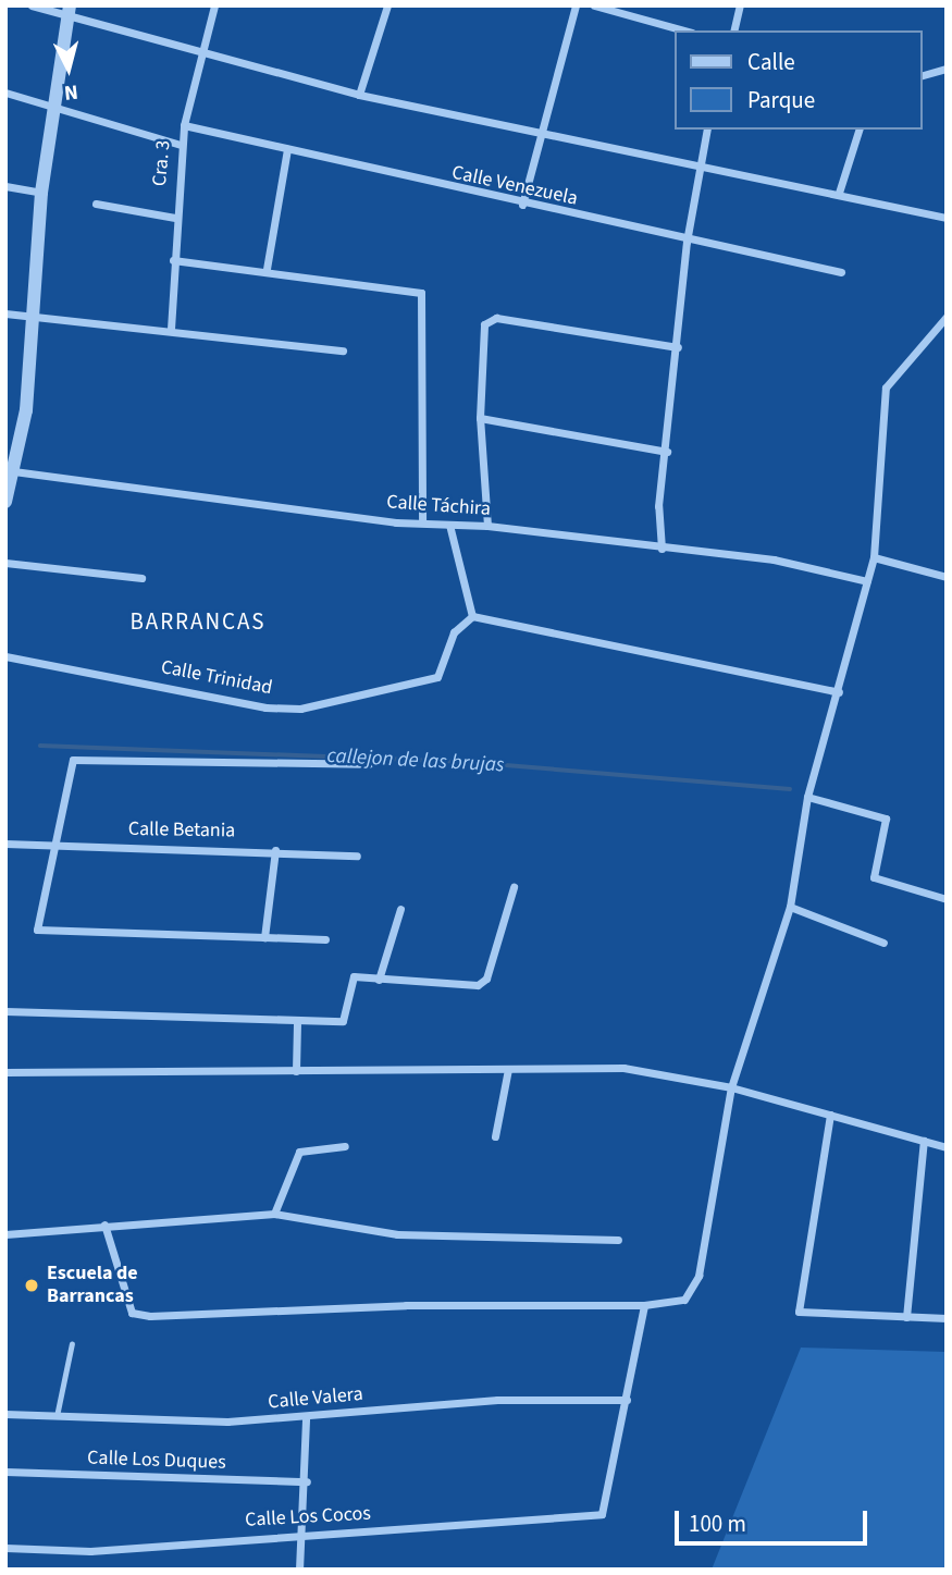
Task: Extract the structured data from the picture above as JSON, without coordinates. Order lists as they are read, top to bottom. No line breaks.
{"streets":{"street":["Cra. 3","Calle Venezuela","Calle Táchira","Calle Trinidad","Calle Betania","Calle Valera","Calle Los Duques","Calle Los Cocos"]},"crossings":[["Cra. 3","Calle Venezuela"],["Calle Valera","Calle Los Cocos"]],"districts":["BARRANCAS"],"water":["callejon de las brujas"],"places":["Escuela de Barrancas"],"legend":["Calle","Parque"],"scale_bar":"100 m","north":"bottom"}
